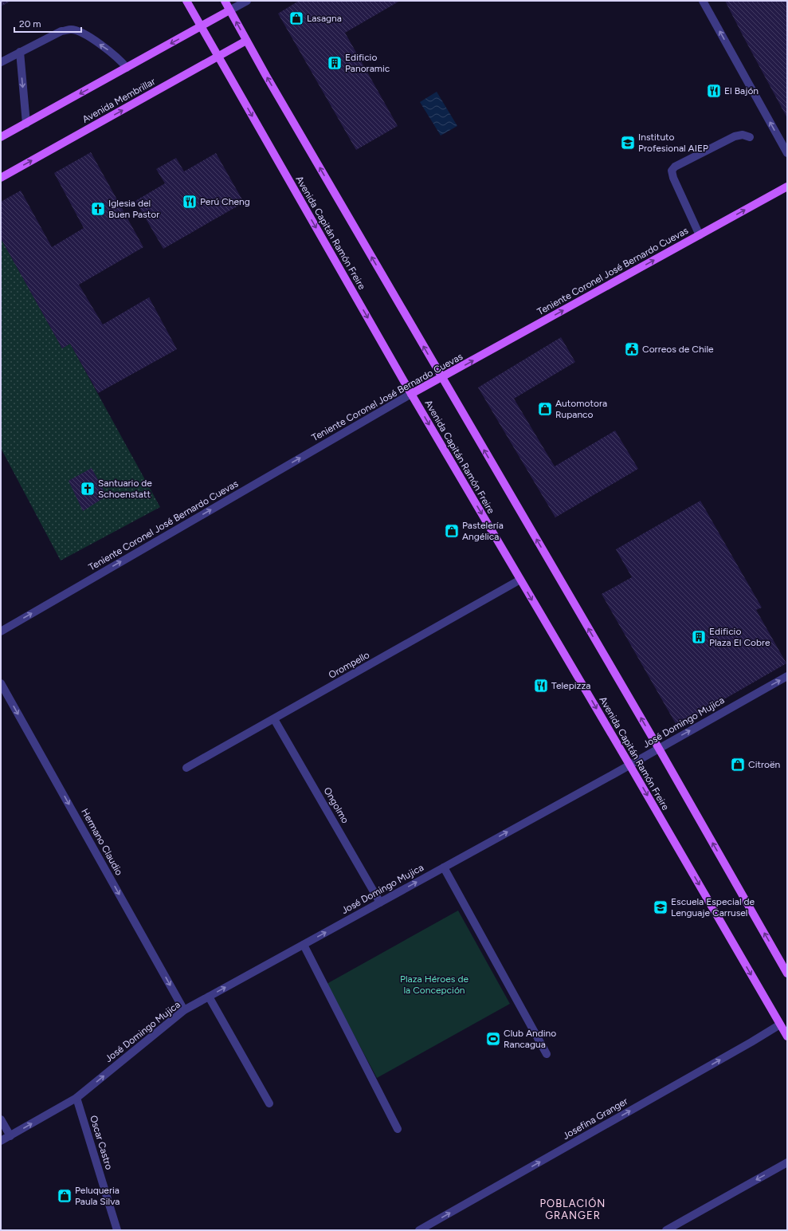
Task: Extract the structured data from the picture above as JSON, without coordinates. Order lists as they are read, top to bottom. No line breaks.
{"streets":{"main road":["Avenida Membrillar","Avenida Capitán Ramón Freire","Teniente Coronel José Bernardo Cuevas"],"street":["Orompello","José Domingo Mujica","Ongolmo","Hermano Claudio","Josefina Granger","Oscar Castro"]},"crossings":[["Avenida Membrillar","Avenida Capitán Ramón Freire"],["Avenida Capitán Ramón Freire","Teniente Coronel José Bernardo Cuevas"],["Avenida Capitán Ramón Freire","Orompello"],["Avenida Capitán Ramón Freire","José Domingo Mujica"],["Avenida Capitán Ramón Freire","Josefina Granger"],["Orompello","Ongolmo"],["José Domingo Mujica","Ongolmo"],["José Domingo Mujica","Hermano Claudio"],["José Domingo Mujica","Oscar Castro"]],"one_way":["Teniente Coronel José Bernardo Cuevas","José Domingo Mujica","Hermano Claudio","Josefina Granger"],"districts":["POBLACIÓN GRANGER"],"parks":["Plaza Héroes de la Concepción"],"places":{"shop":["Lasagna","Automotora Rupanco","Pastelería Angélica","Citroën","Peluqueria Paula Silva"],"building":["Edificio Panoramic","Edificio Plaza El Cobre"],"restaurant":["El Bajón","Perú Cheng","Telepizza"],"school or university":["Instituto Profesional AIEP","Escuela Especial de Lenguaje Carrusel"],"church":["Iglesia del Buen Pastor","Santuario de Schoenstatt"],"public building":["Correos de Chile"],"sports":["Club Andino Rancagua"]},"scale_bar":"20 m"}
